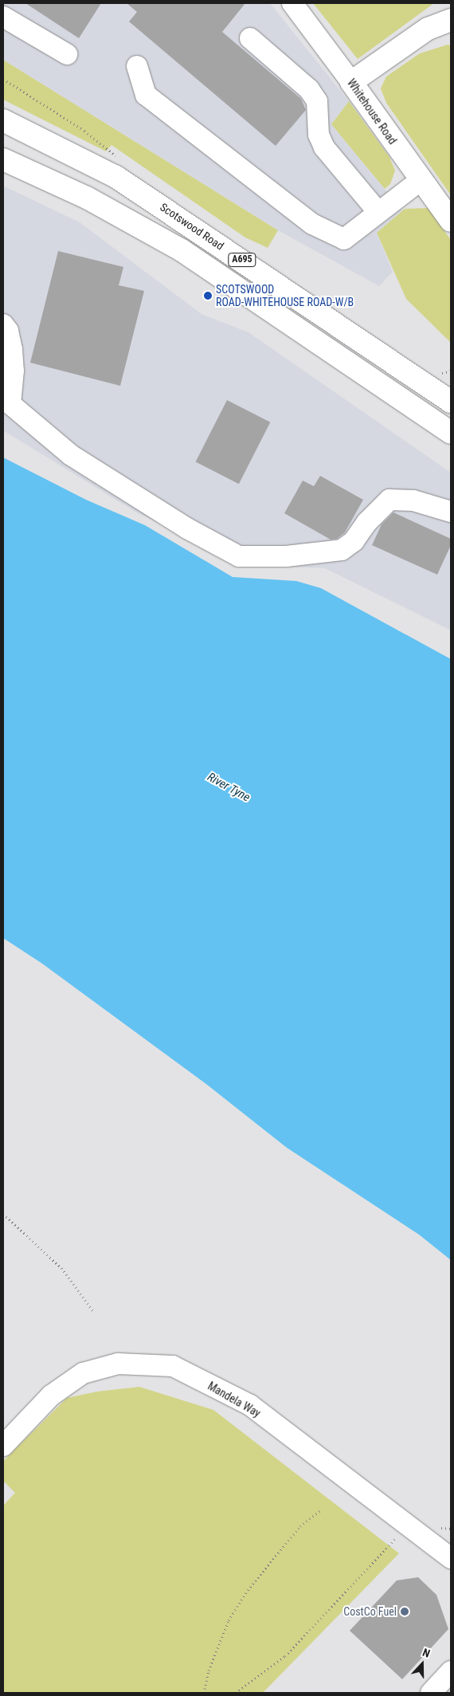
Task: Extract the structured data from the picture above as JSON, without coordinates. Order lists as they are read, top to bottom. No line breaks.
{"streets":{"main road":["Whitehouse Road","Scotswood Road","A695"],"street":["Mandela Way"]},"water":["River Tyne"],"places":["SCOTSWOOD ROAD-WHITEHOUSE ROAD-W/B","CostCo Fuel"],"north":"top"}
